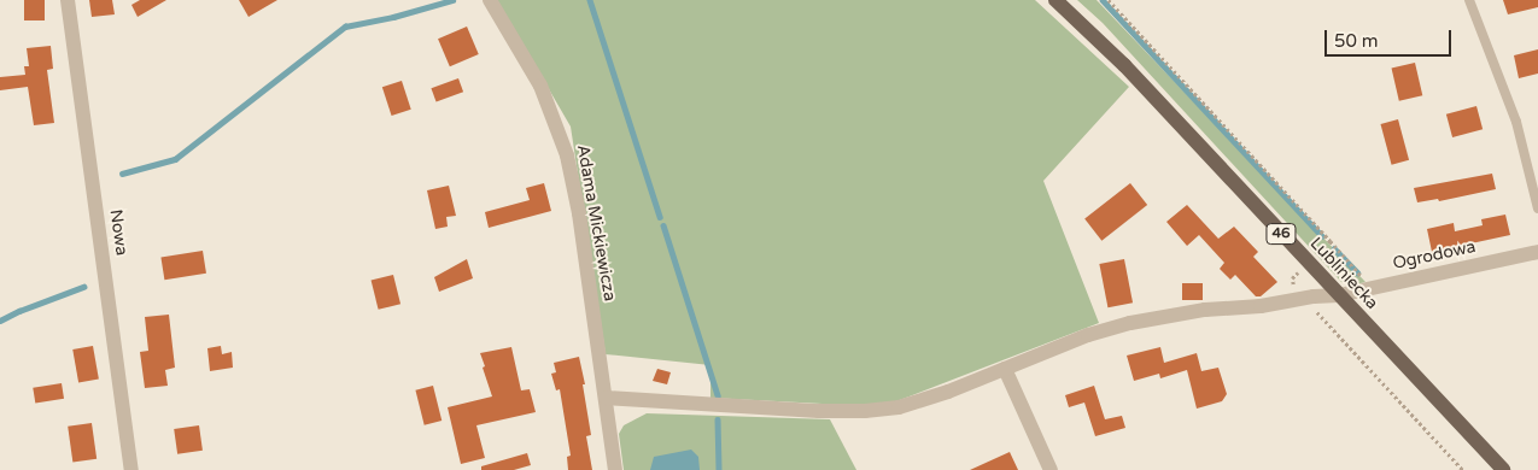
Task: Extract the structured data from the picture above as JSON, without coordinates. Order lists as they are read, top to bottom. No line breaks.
{"streets":{"main road":["46","Lubliniecka"],"street":["Adama Mickiewicza","Nowa","Ogrodowa"]},"crossings":[["Adama Mickiewicza","Ogrodowa"],["Ogrodowa","Lubliniecka"]],"scale_bar":"50 m"}
